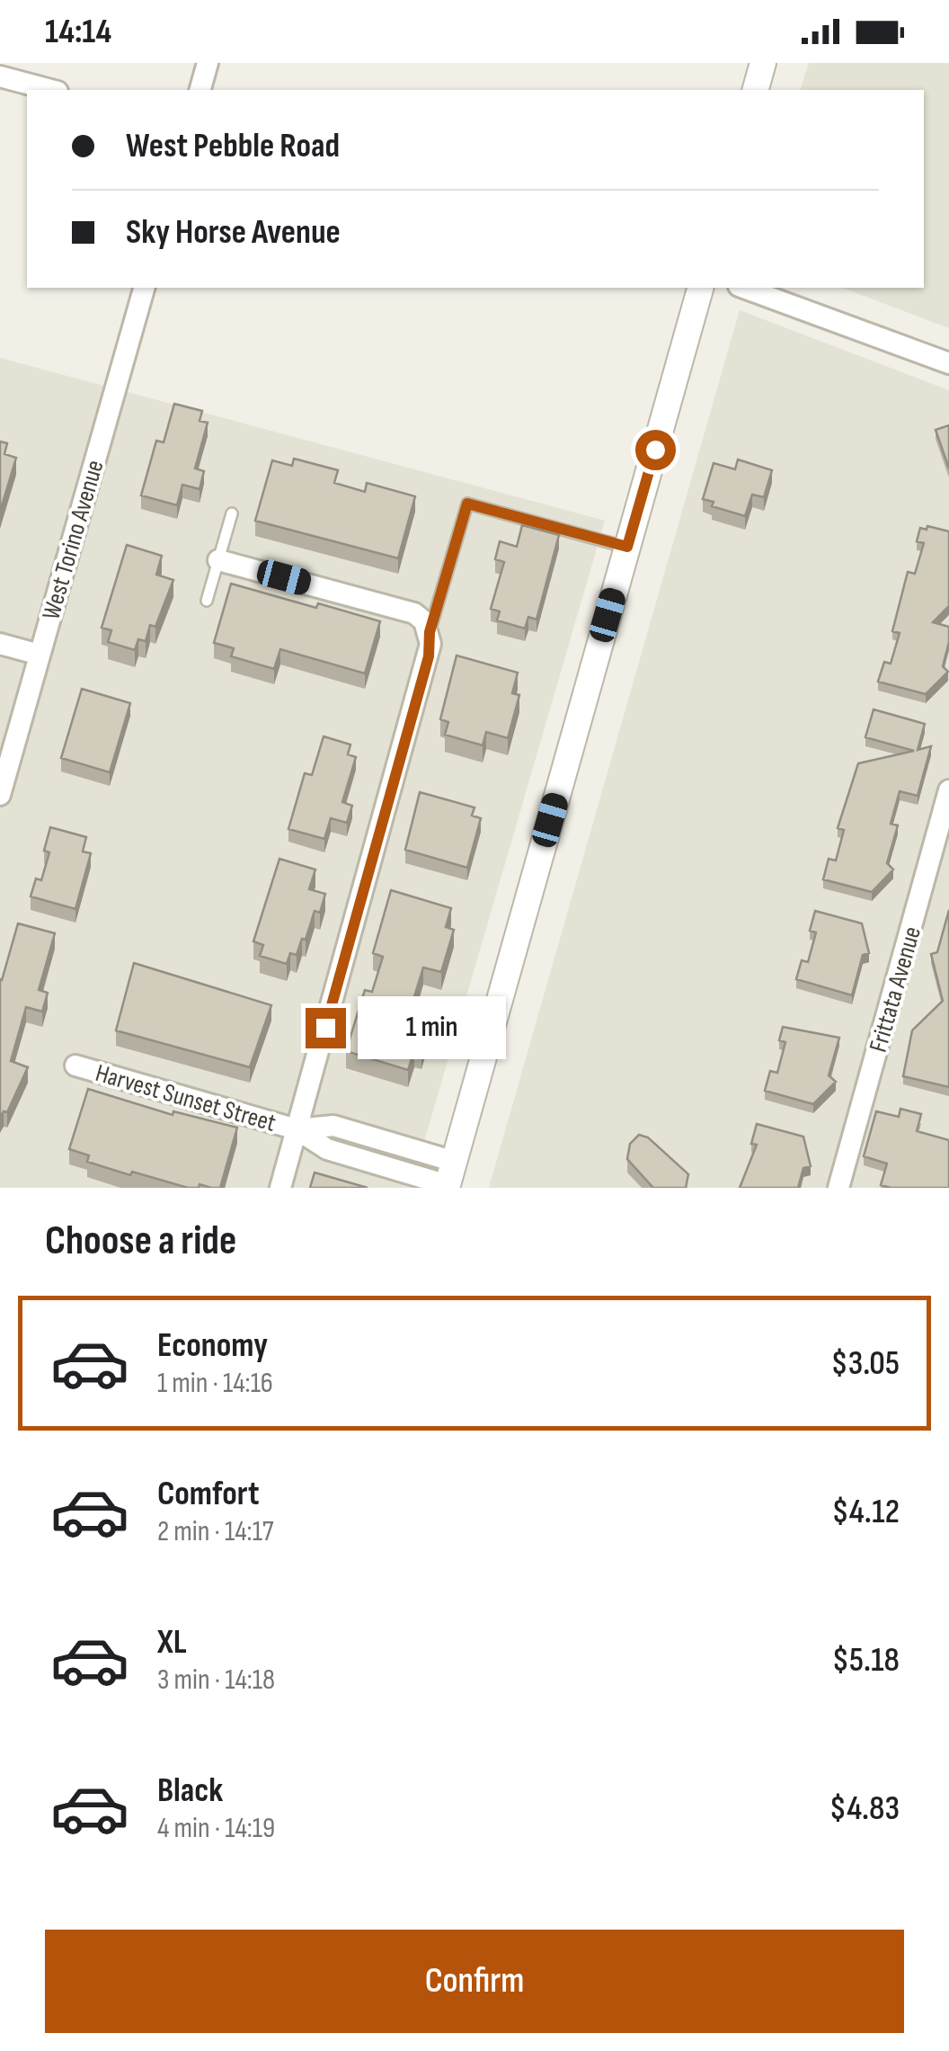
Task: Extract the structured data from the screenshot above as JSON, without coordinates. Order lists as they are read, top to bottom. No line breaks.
{"streets":{"street":["West Torino Avenue","Frittata Avenue","Harvest Sunset Street"]},"page":{"status":"14:14","banner":["West Pebble Road","Sky Horse Avenue"],"bubble":"1 min","heading":"Choose a ride","list":[{"name":"Economy","note":"1 min · 14:16","value":"$3.05"},{"name":"Comfort","note":"2 min · 14:17","value":"$4.12"},{"name":"XL","note":"3 min · 14:18","value":"$5.18"},{"name":"Black","note":"4 min · 14:19","value":"$4.83"}],"buttons":"Confirm"}}
